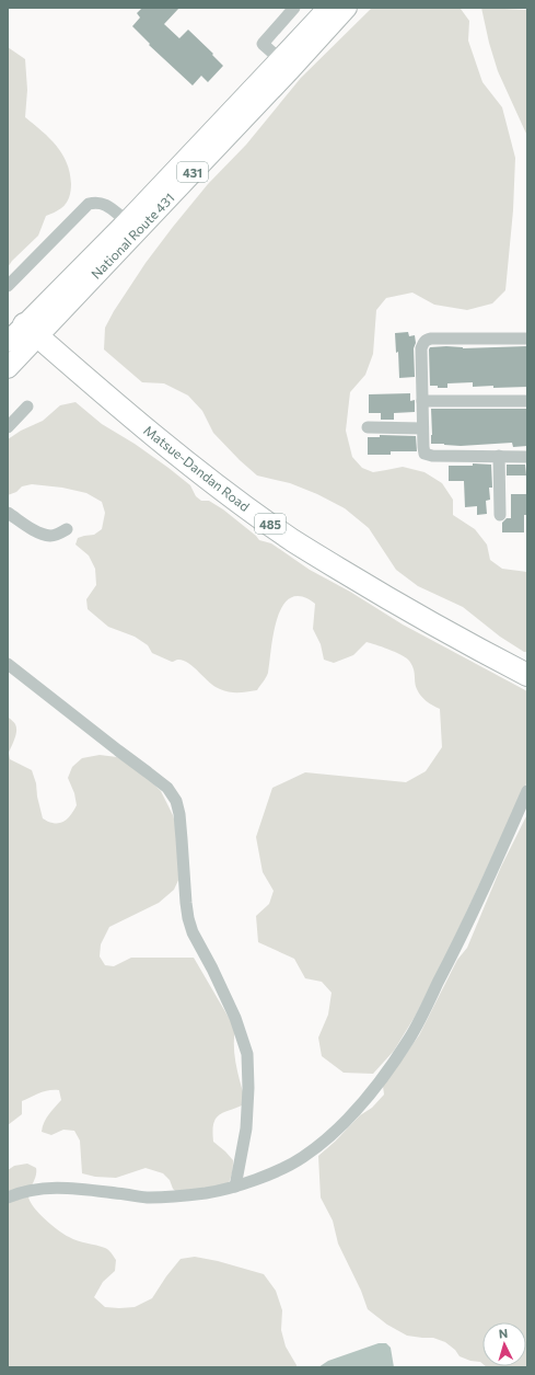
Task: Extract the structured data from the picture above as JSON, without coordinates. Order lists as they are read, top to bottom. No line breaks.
{"streets":{"highway":["431","National Route 431","Matsue-Dandan Road","485"]},"crossings":[["National Route 431","Matsue-Dandan Road"]],"north":"top"}
